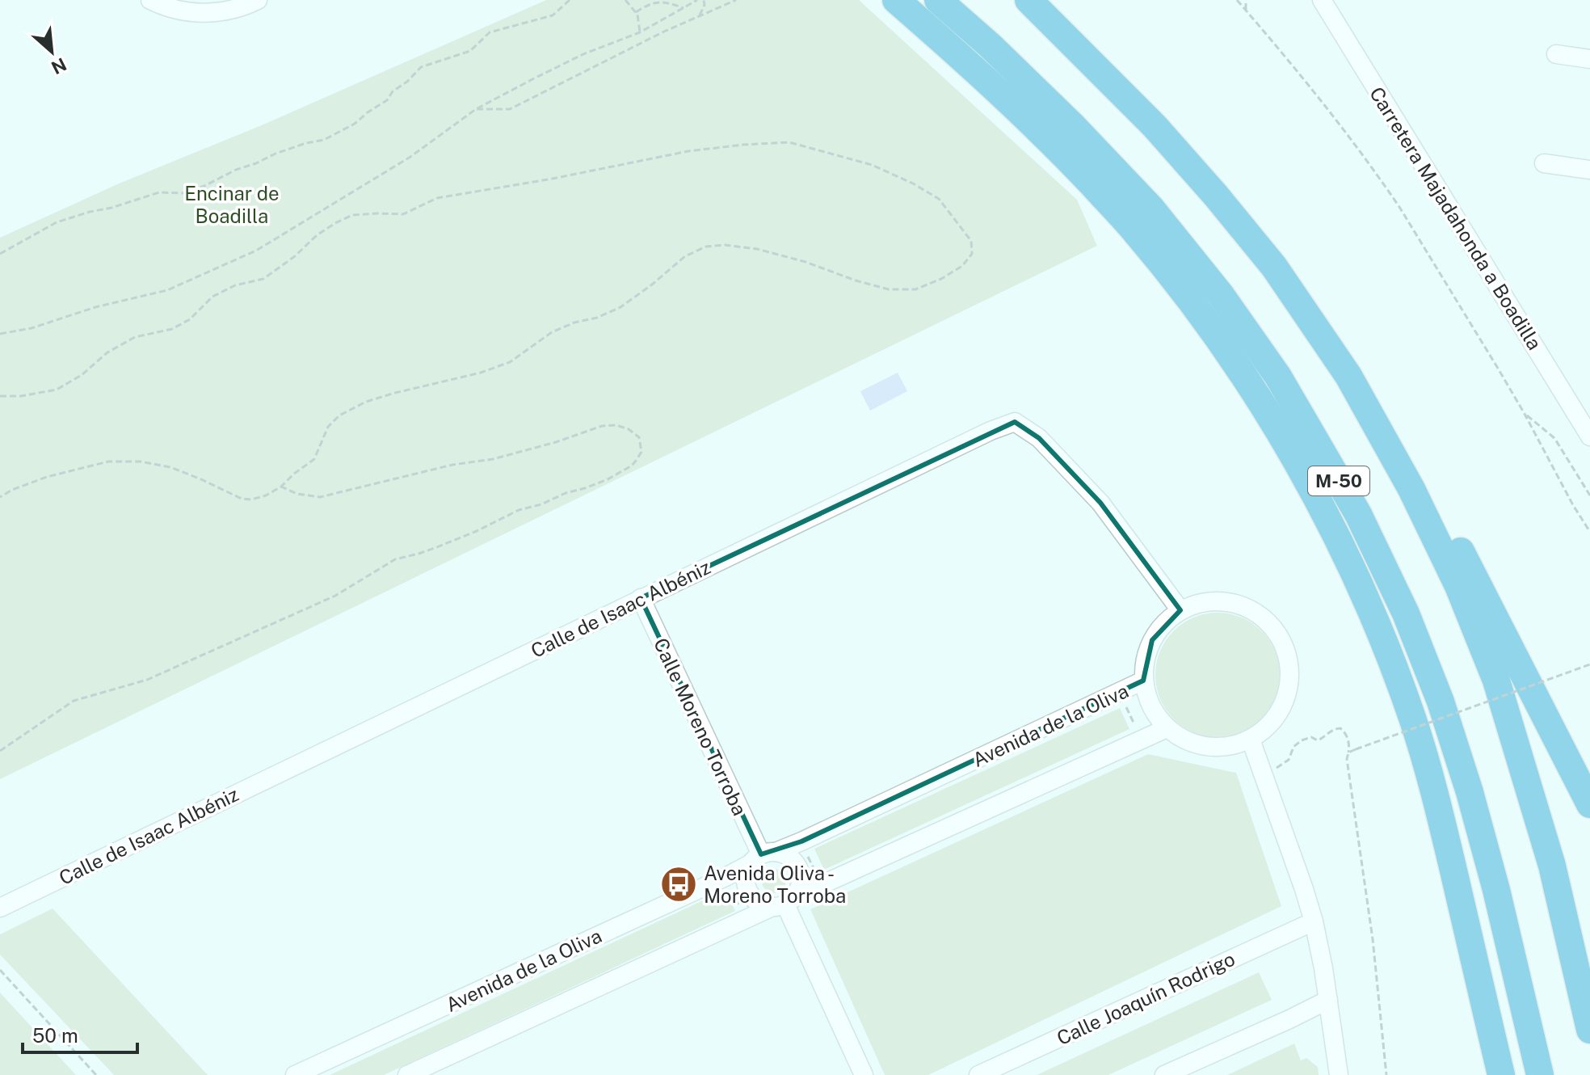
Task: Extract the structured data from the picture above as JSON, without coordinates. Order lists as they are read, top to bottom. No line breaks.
{"streets":{"highway":["M-50"],"street":["Carretera Majadahonda a Boadilla","Calle de Isaac Albéniz","Avenida de la Oliva","Calle Moreno Torroba","Calle Joaquín Rodrigo"]},"crossings":[["Calle de Isaac Albéniz","Avenida de la Oliva"],["Calle de Isaac Albéniz","Calle Moreno Torroba"],["Avenida de la Oliva","Calle Moreno Torroba"]],"parks":["Encinar de Boadilla"],"places":{"bus stop":["Avenida Oliva - Moreno Torroba"]},"scale_bar":"50 m","north":"bottom right"}
